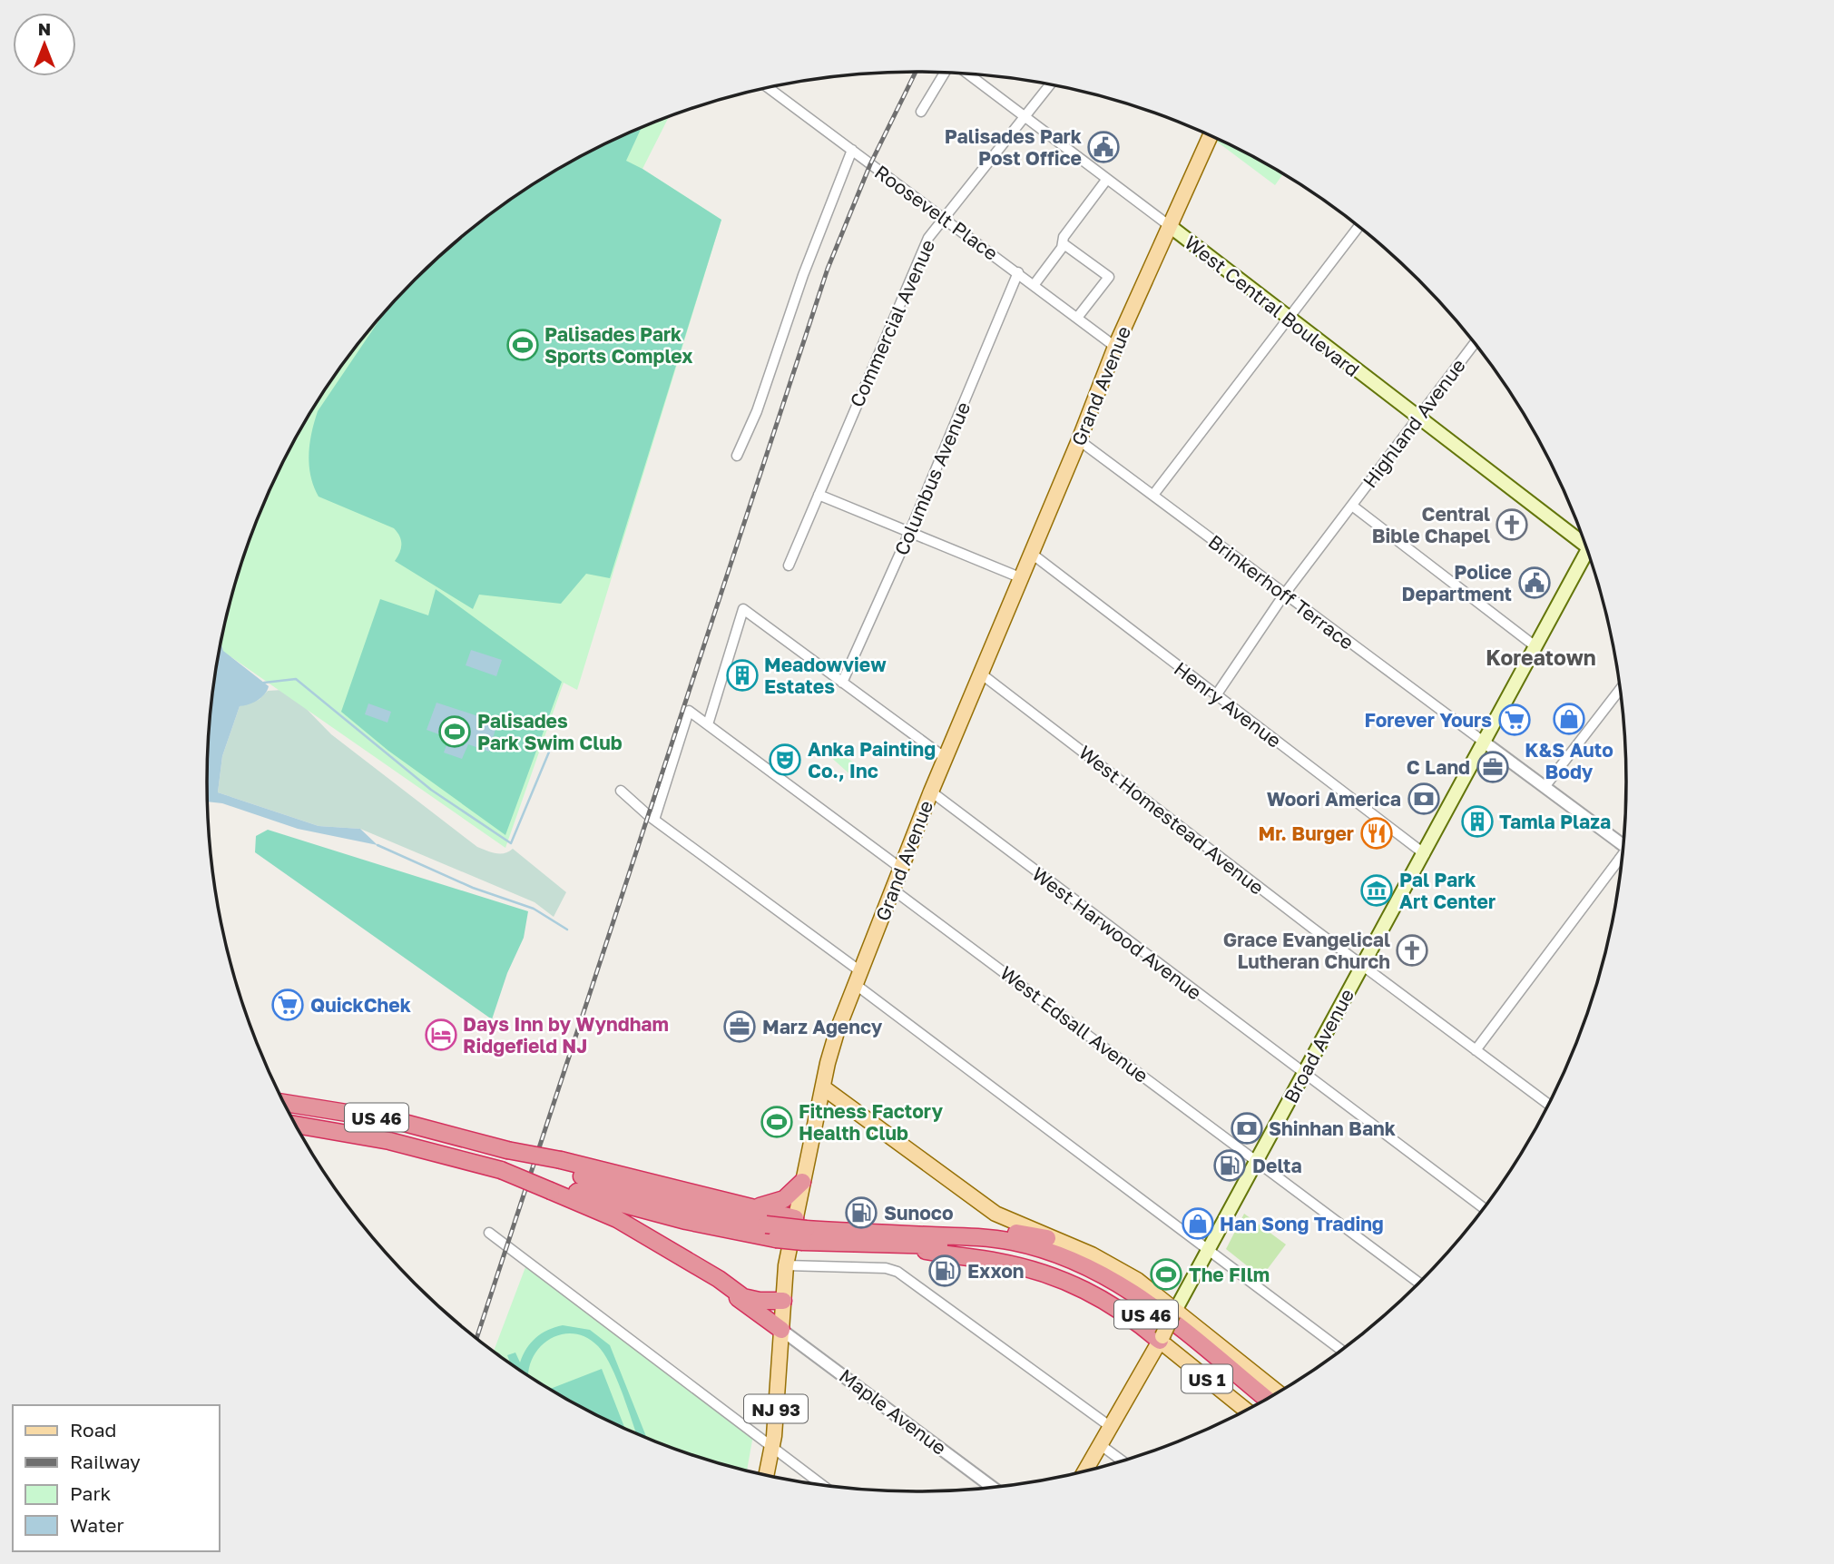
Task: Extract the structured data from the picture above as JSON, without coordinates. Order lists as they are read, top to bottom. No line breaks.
{"streets":{"highway":["US 46"],"main road":["West Central Boulevard","Grand Avenue","Broad Avenue","US 1","NJ 93"],"street":["Roosevelt Place","Commercial Avenue","Highland Avenue","Columbus Avenue","Brinkerhoff Terrace","Henry Avenue","West Homestead Avenue","West Harwood Avenue","West Edsall Avenue","Maple Avenue"]},"crossings":[["Roosevelt Place","Commercial Avenue"],["Roosevelt Place","Grand Avenue"],["Roosevelt Place","Columbus Avenue"],["West Central Boulevard","Commercial Avenue"],["West Central Boulevard","Grand Avenue"],["West Central Boulevard","Highland Avenue"],["Grand Avenue","Brinkerhoff Terrace"],["Grand Avenue","Henry Avenue"],["Grand Avenue","West Homestead Avenue"],["Grand Avenue","West Harwood Avenue"],["Grand Avenue","West Edsall Avenue"],["Grand Avenue","US 46"],["Grand Avenue","Maple Avenue"],["Highland Avenue","Brinkerhoff Terrace"],["Highland Avenue","Henry Avenue"],["Brinkerhoff Terrace","Broad Avenue"],["Henry Avenue","Broad Avenue"],["West Homestead Avenue","Broad Avenue"],["West Harwood Avenue","Broad Avenue"],["West Edsall Avenue","Broad Avenue"],["Broad Avenue","US 1"]],"districts":["Koreatown"],"places":{"public building":["Palisades Park Post Office","Police Department"],"sports":["Palisades Park Sports Complex","Palisades Park Swim Club","Fitness Factory Health Club","The FIlm"],"church":["Central Bible Chapel","Grace Evangelical Lutheran Church"],"building":["Meadowview Estates","Tamla Plaza"],"shop":["K&S Auto Body","Han Song Trading"],"supermarket":["Forever Yours","QuickChek"],"theatre":["Anka Painting Co., Inc"],"office":["C Land","Marz Agency"],"bank":["Woori America","Shinhan Bank"],"restaurant":["Mr. Burger"],"museum":["Pal Park Art Center"],"hotel":["Days Inn by Wyndham Ridgefield NJ"],"fuel station":["Delta","Sunoco","Exxon"]},"legend":["Road","Railway","Park","Water"],"north":"top"}
